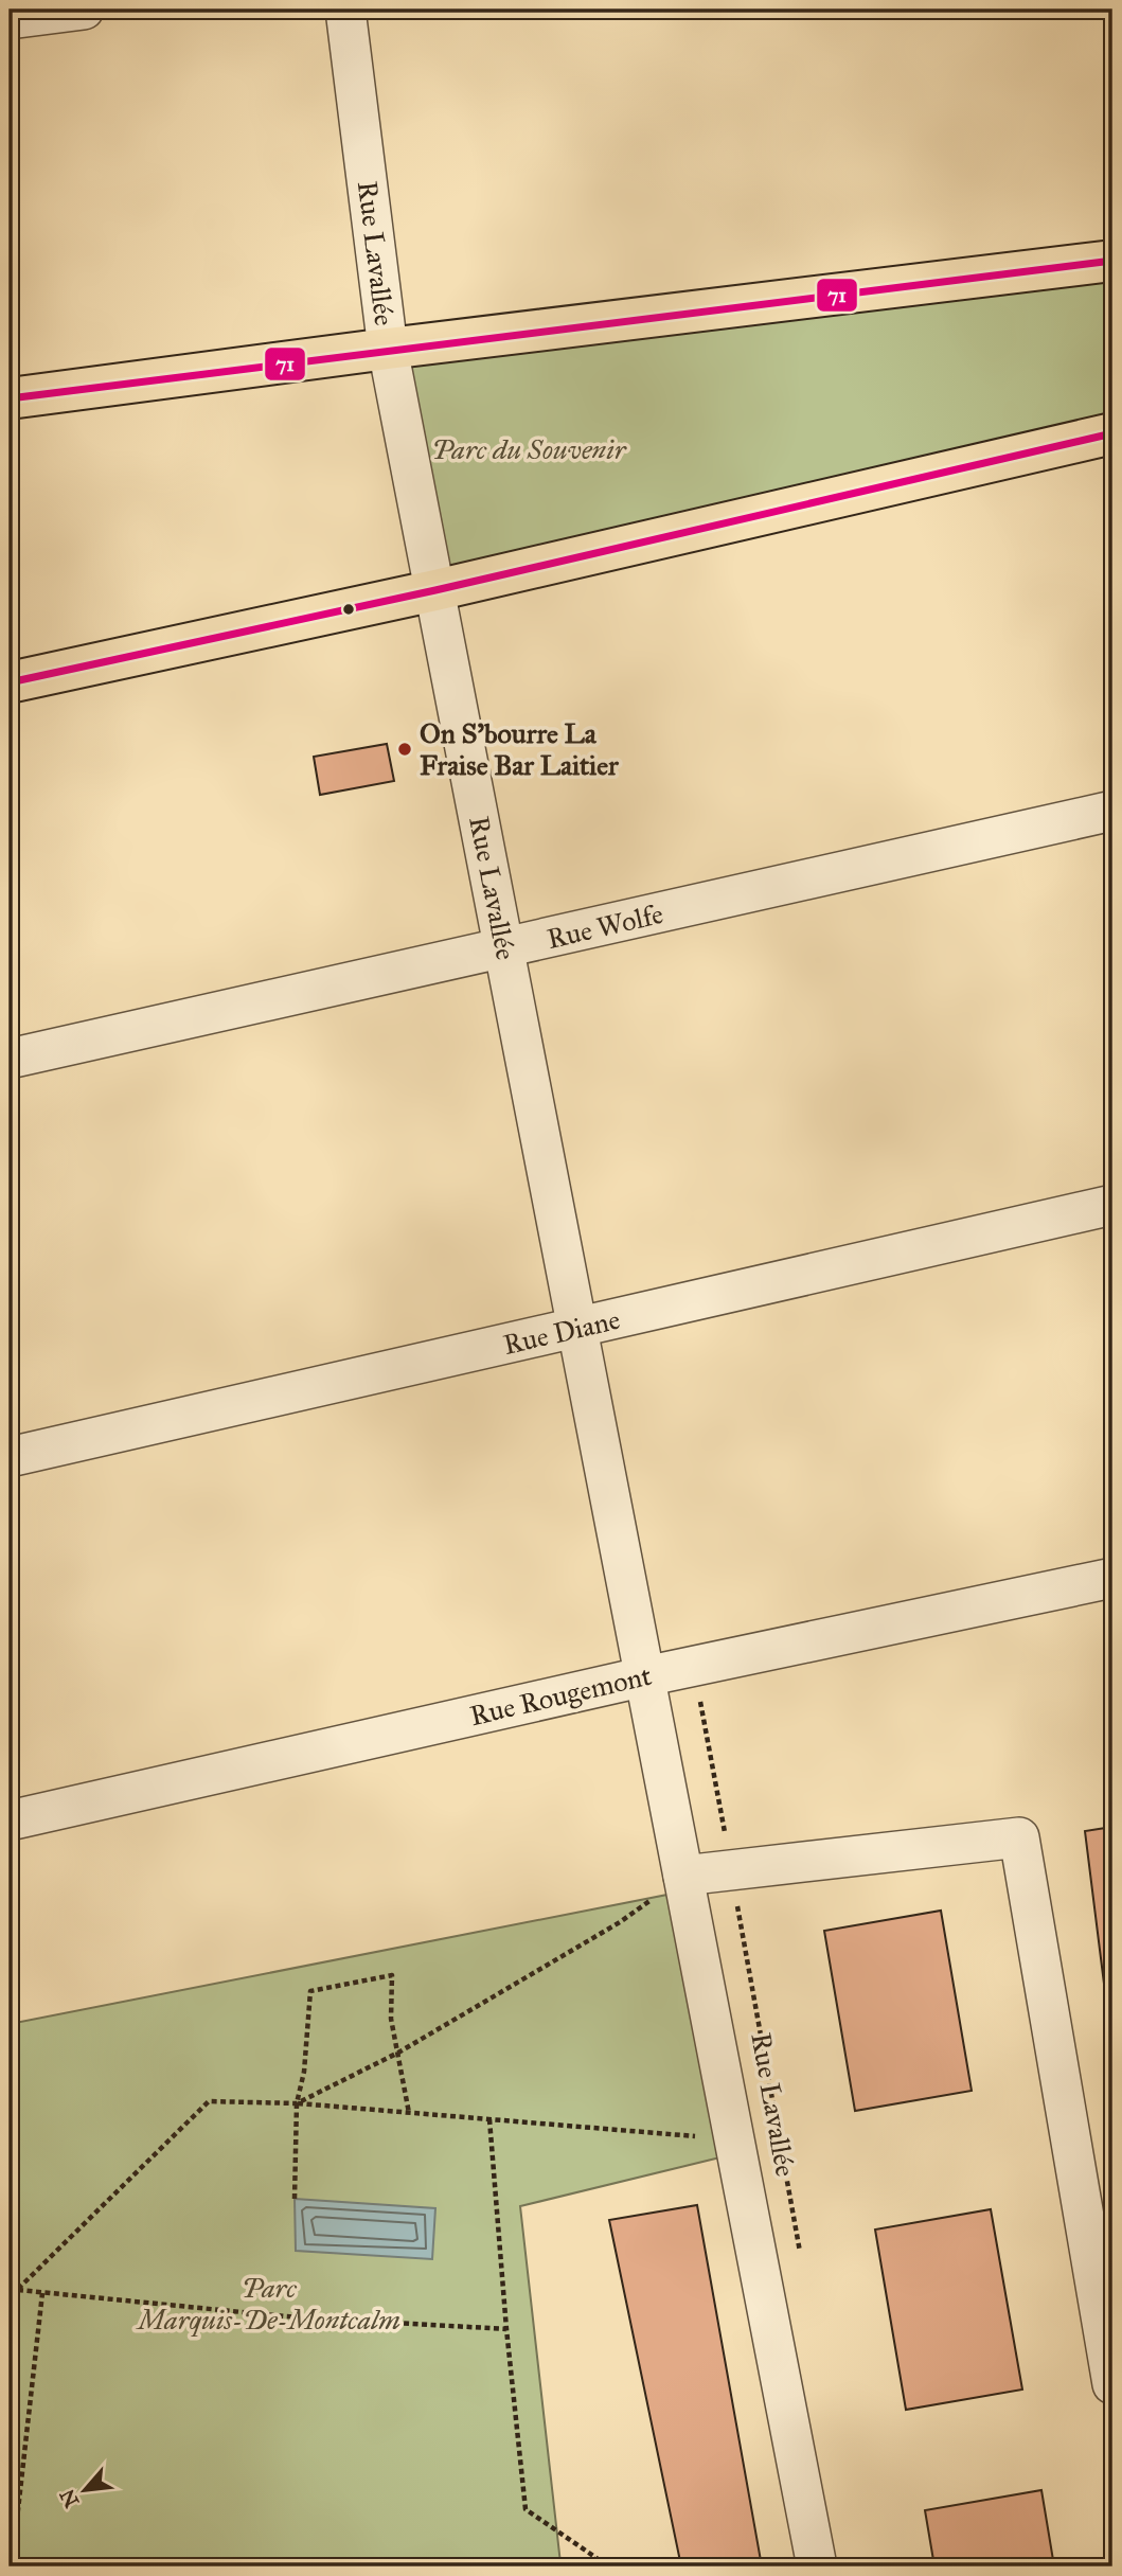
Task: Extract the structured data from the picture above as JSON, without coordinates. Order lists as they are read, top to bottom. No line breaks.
{"streets":{"street":["Rue Lavallée","Rue Wolfe","Rue Diane","Rue Rougemont"]},"crossings":[["Rue Lavallée","Rue Wolfe"],["Rue Lavallée","Rue Diane"],["Rue Lavallée","Rue Rougemont"]],"parks":["Parc du Souvenir","Parc Marquis-De-Montcalm"],"places":["On S'bourre La Fraise Bar Laitier"],"lines":["transit line 71"],"north":"bottom left"}
